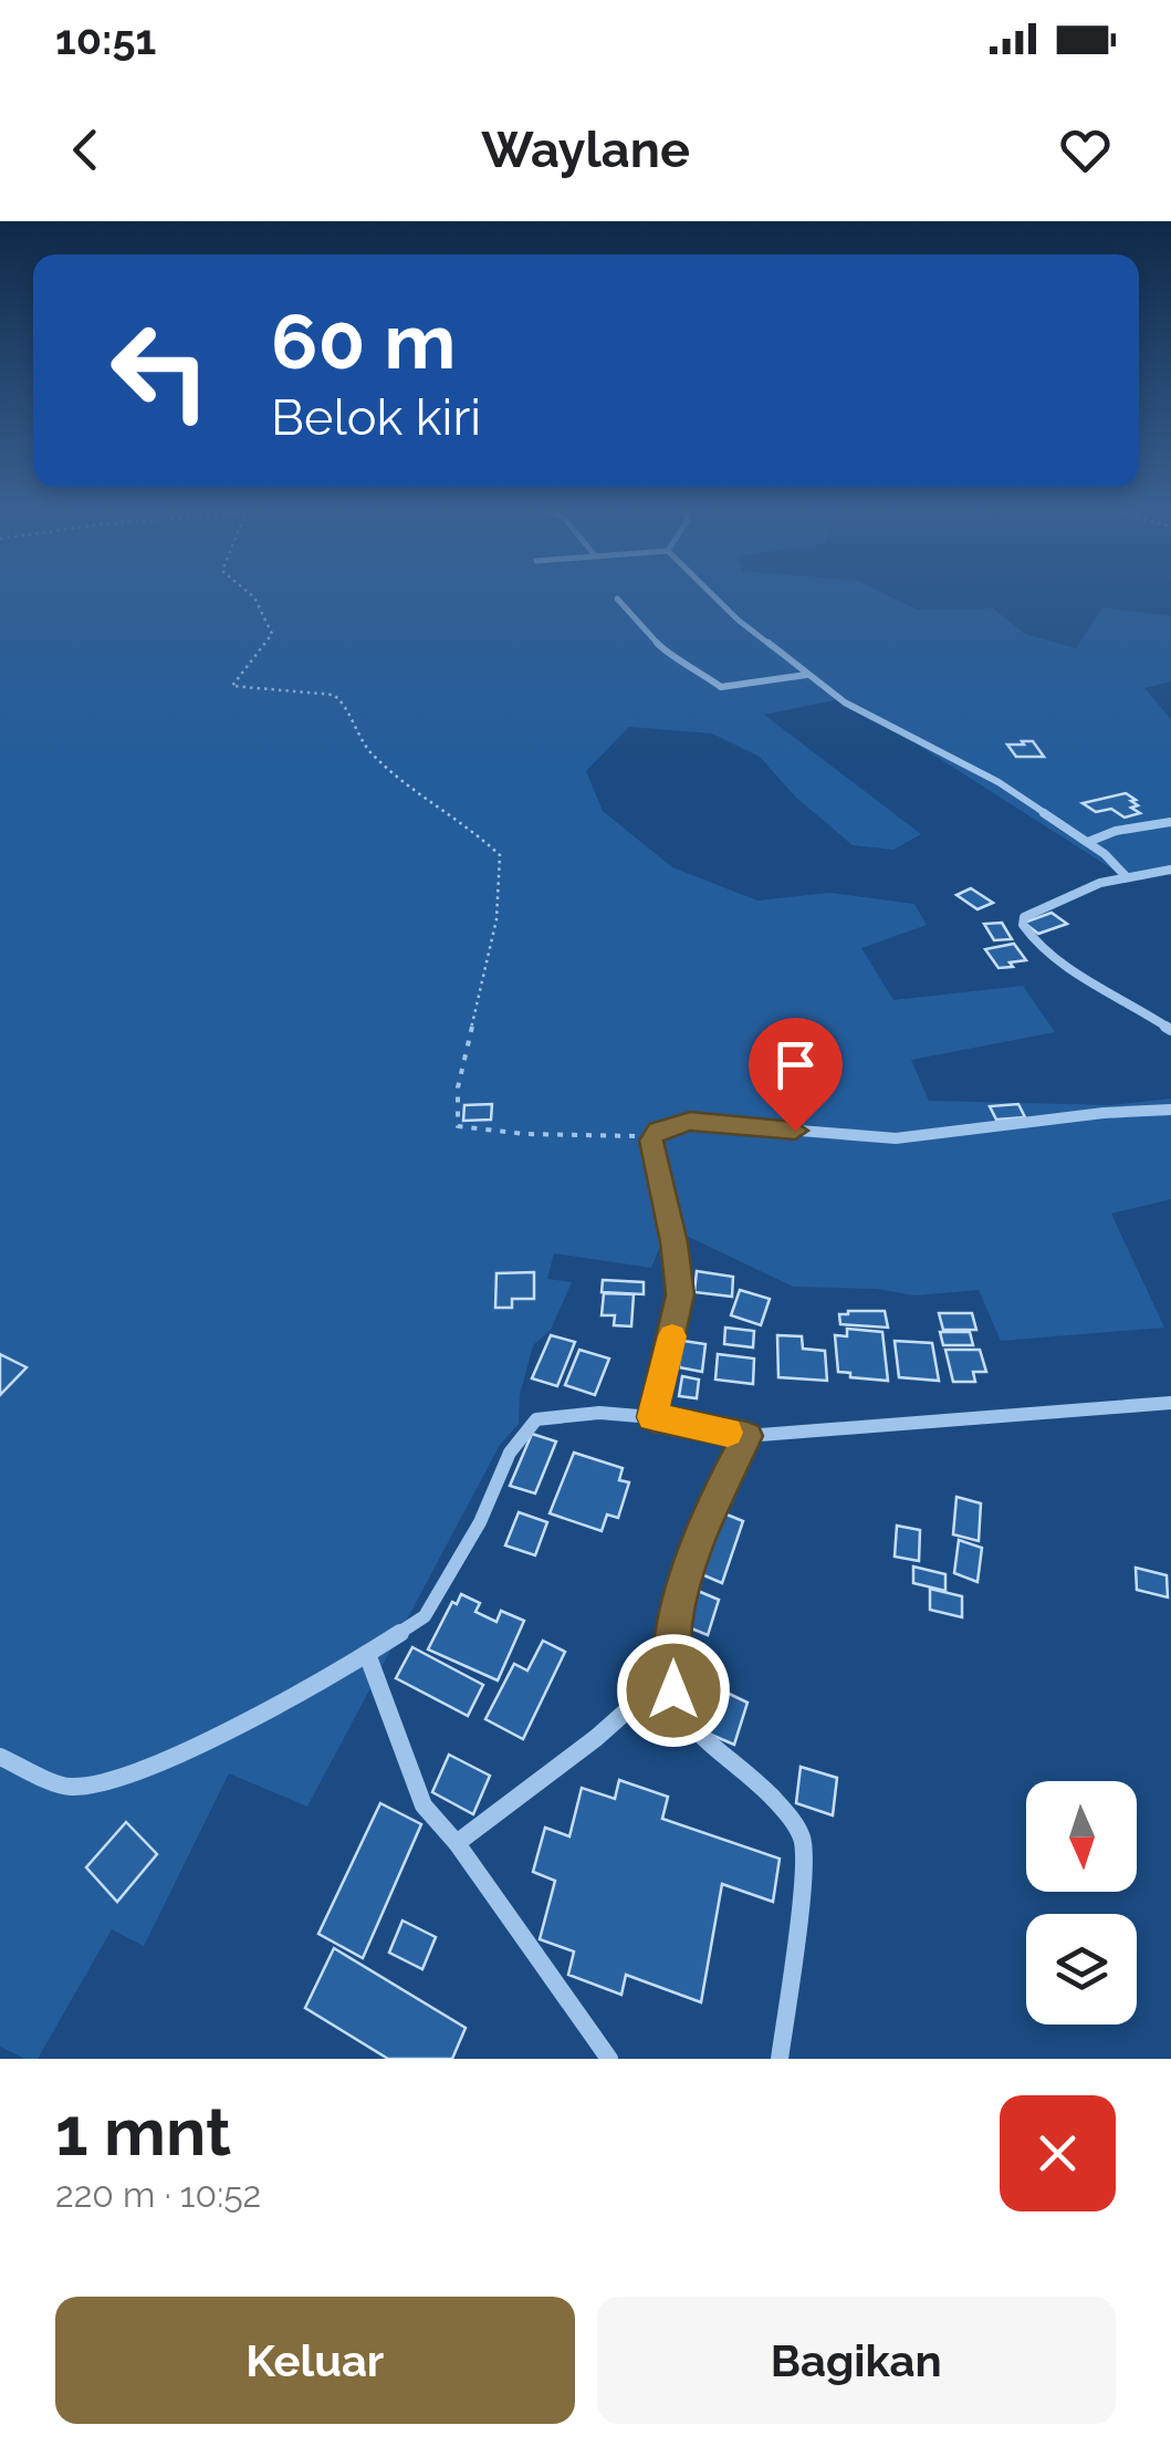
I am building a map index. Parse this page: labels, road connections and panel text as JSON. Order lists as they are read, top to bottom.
{
  "north": "bottom",
  "page": {
    "status": "10:51",
    "header": "Waylane",
    "turn": ["60 m", "Belok kiri"],
    "heading": ["1 mnt", "220 m · 10:52"],
    "buttons": ["Keluar", "Bagikan"]
  }
}
